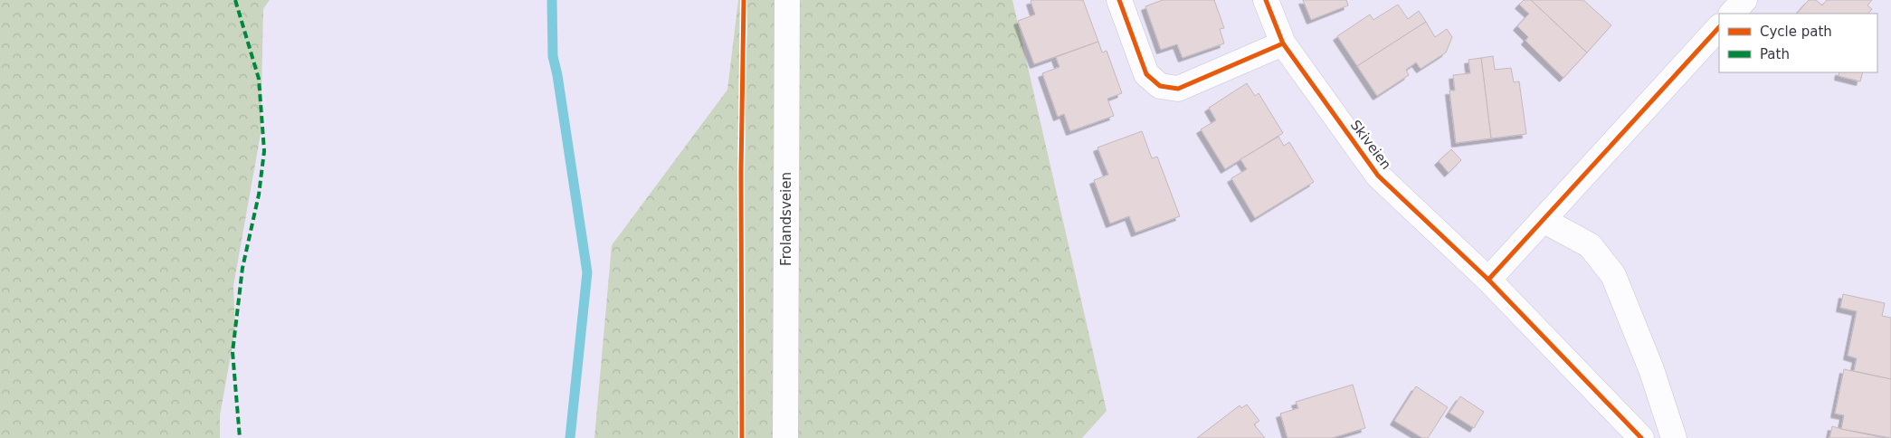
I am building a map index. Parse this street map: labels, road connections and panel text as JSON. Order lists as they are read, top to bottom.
{
  "streets": {
    "street": ["Skiveien", "Frolandsveien"]
  },
  "legend": ["Cycle path", "Path"]
}
